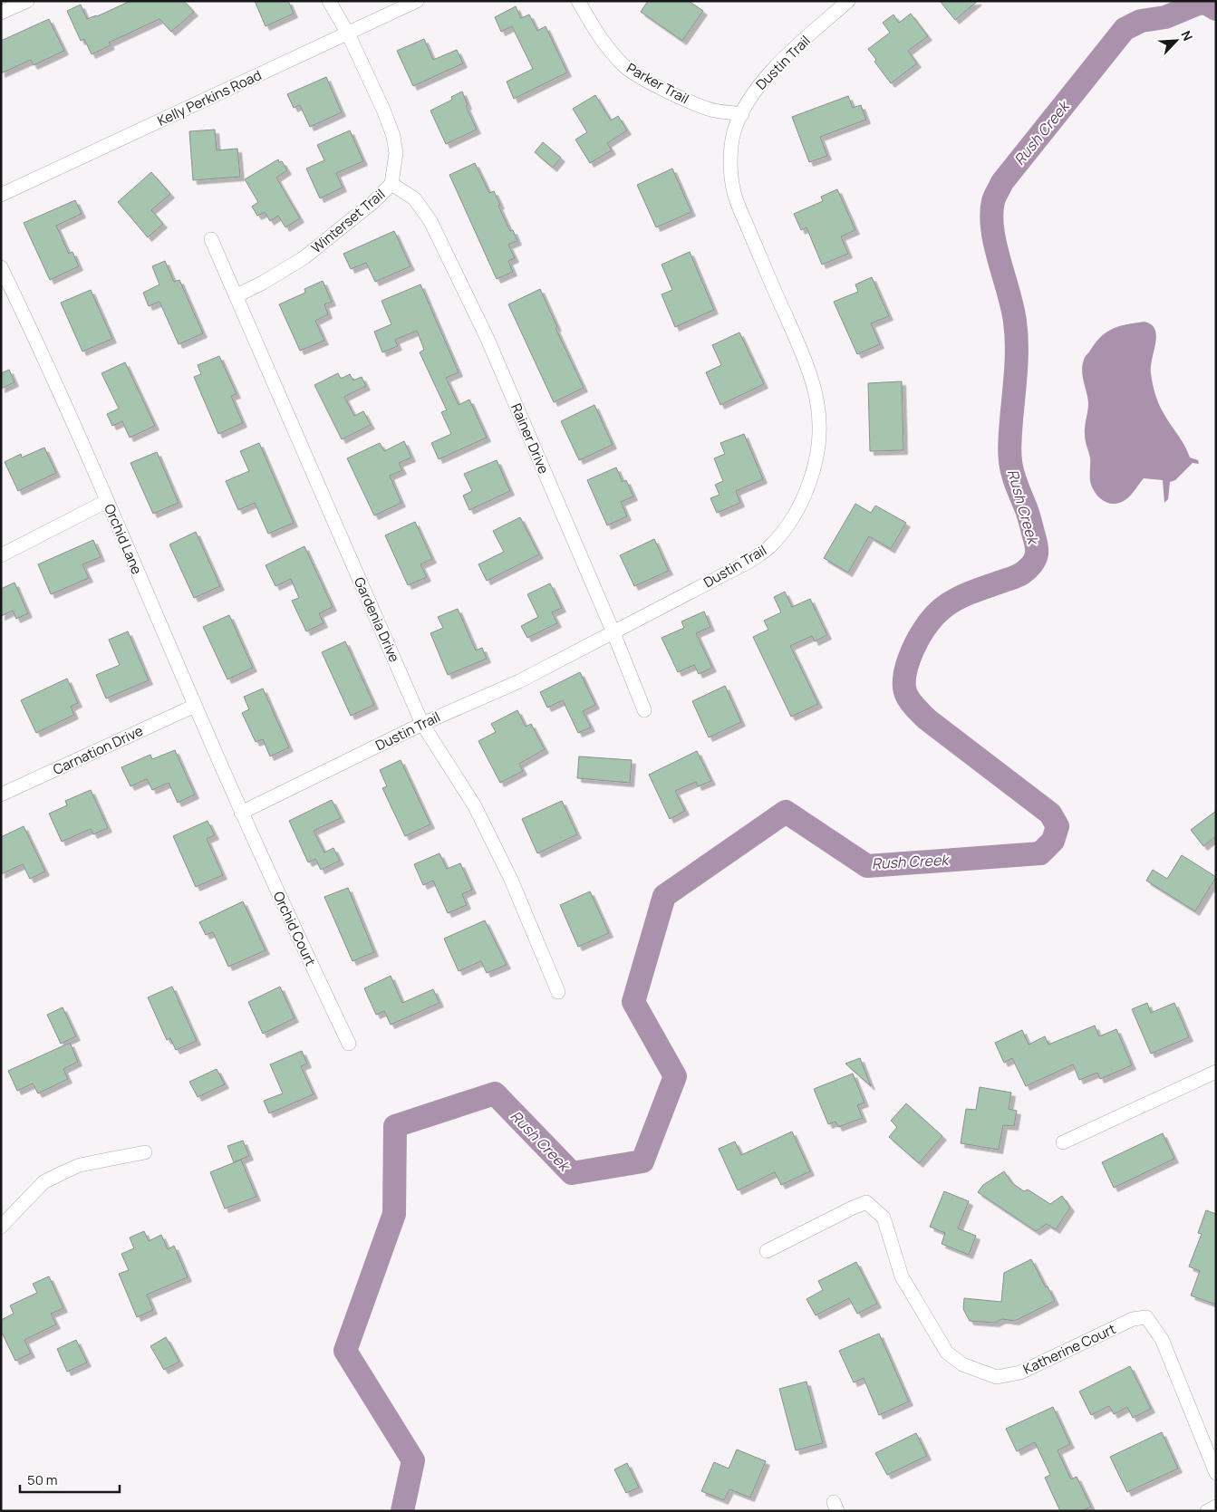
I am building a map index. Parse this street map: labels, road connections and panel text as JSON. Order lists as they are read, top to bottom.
{
  "streets": {
    "street": [
      "Dustin Trail",
      "Parker Trail",
      "Kelly Perkins Road",
      "Winterset Trail",
      "Rainer Drive",
      "Orchid Lane",
      "Gardenia Drive",
      "Carnation Drive",
      "Orchid Court",
      "Katherine Court"
    ]
  },
  "crossings": [
    ["Dustin Trail", "Parker Trail"],
    ["Dustin Trail", "Rainer Drive"],
    ["Dustin Trail", "Orchid Lane"],
    ["Dustin Trail", "Gardenia Drive"],
    ["Dustin Trail", "Orchid Court"],
    ["Kelly Perkins Road", "Winterset Trail"],
    ["Winterset Trail", "Rainer Drive"],
    ["Winterset Trail", "Gardenia Drive"],
    ["Orchid Lane", "Carnation Drive"],
    ["Orchid Lane", "Orchid Court"]
  ],
  "water": ["Rush Creek"],
  "scale_bar": "50 m",
  "north": "top right"
}
